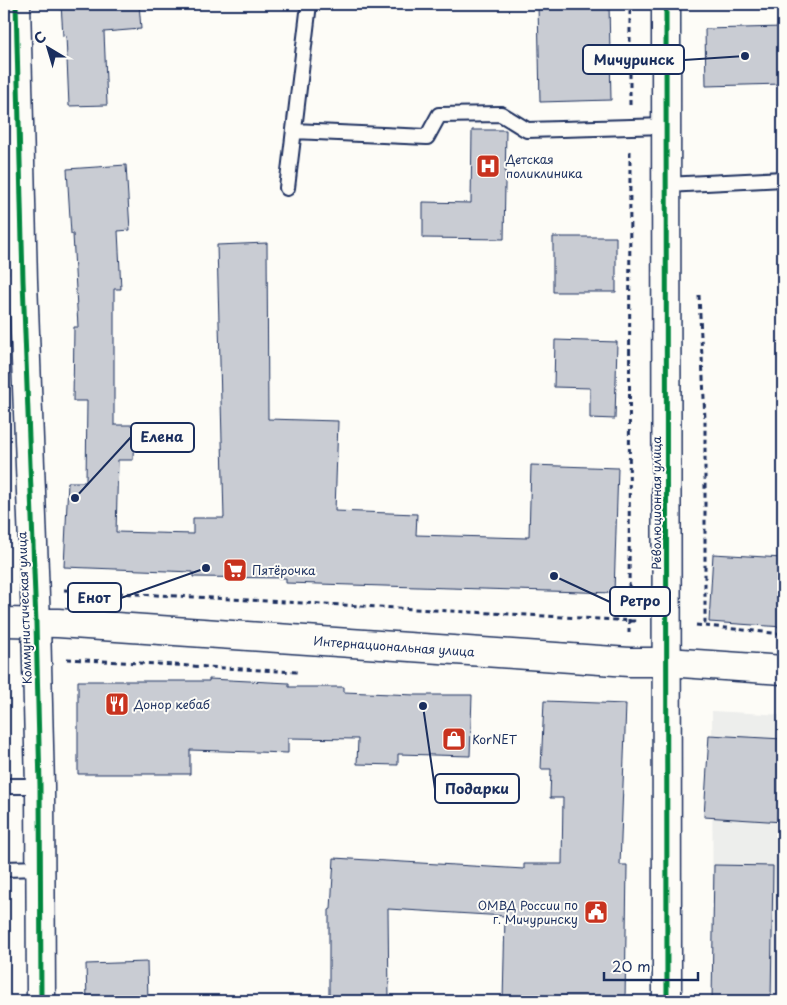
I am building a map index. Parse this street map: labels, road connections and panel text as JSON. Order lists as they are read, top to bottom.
{
  "streets": {
    "street": ["Революционная улица", "Коммунистическая улица", "Интернациональная улица"]
  },
  "crossings": [
    ["Революционная улица", "Интернациональная улица"],
    ["Коммунистическая улица", "Интернациональная улица"]
  ],
  "places": {
    "other": [
      "Мичуринск",
      "Елена",
      "Енот",
      "Ретро",
      "Подарки"
    ],
    "hospital": ["Детская поликлиника"],
    "supermarket": ["Пятёрочка"],
    "restaurant": ["Донор кебаб"],
    "shop": ["KorNET"],
    "public building": ["ОМВД России по г. Мичуринску"]
  },
  "scale_bar": "20 m",
  "north": "top left"
}
